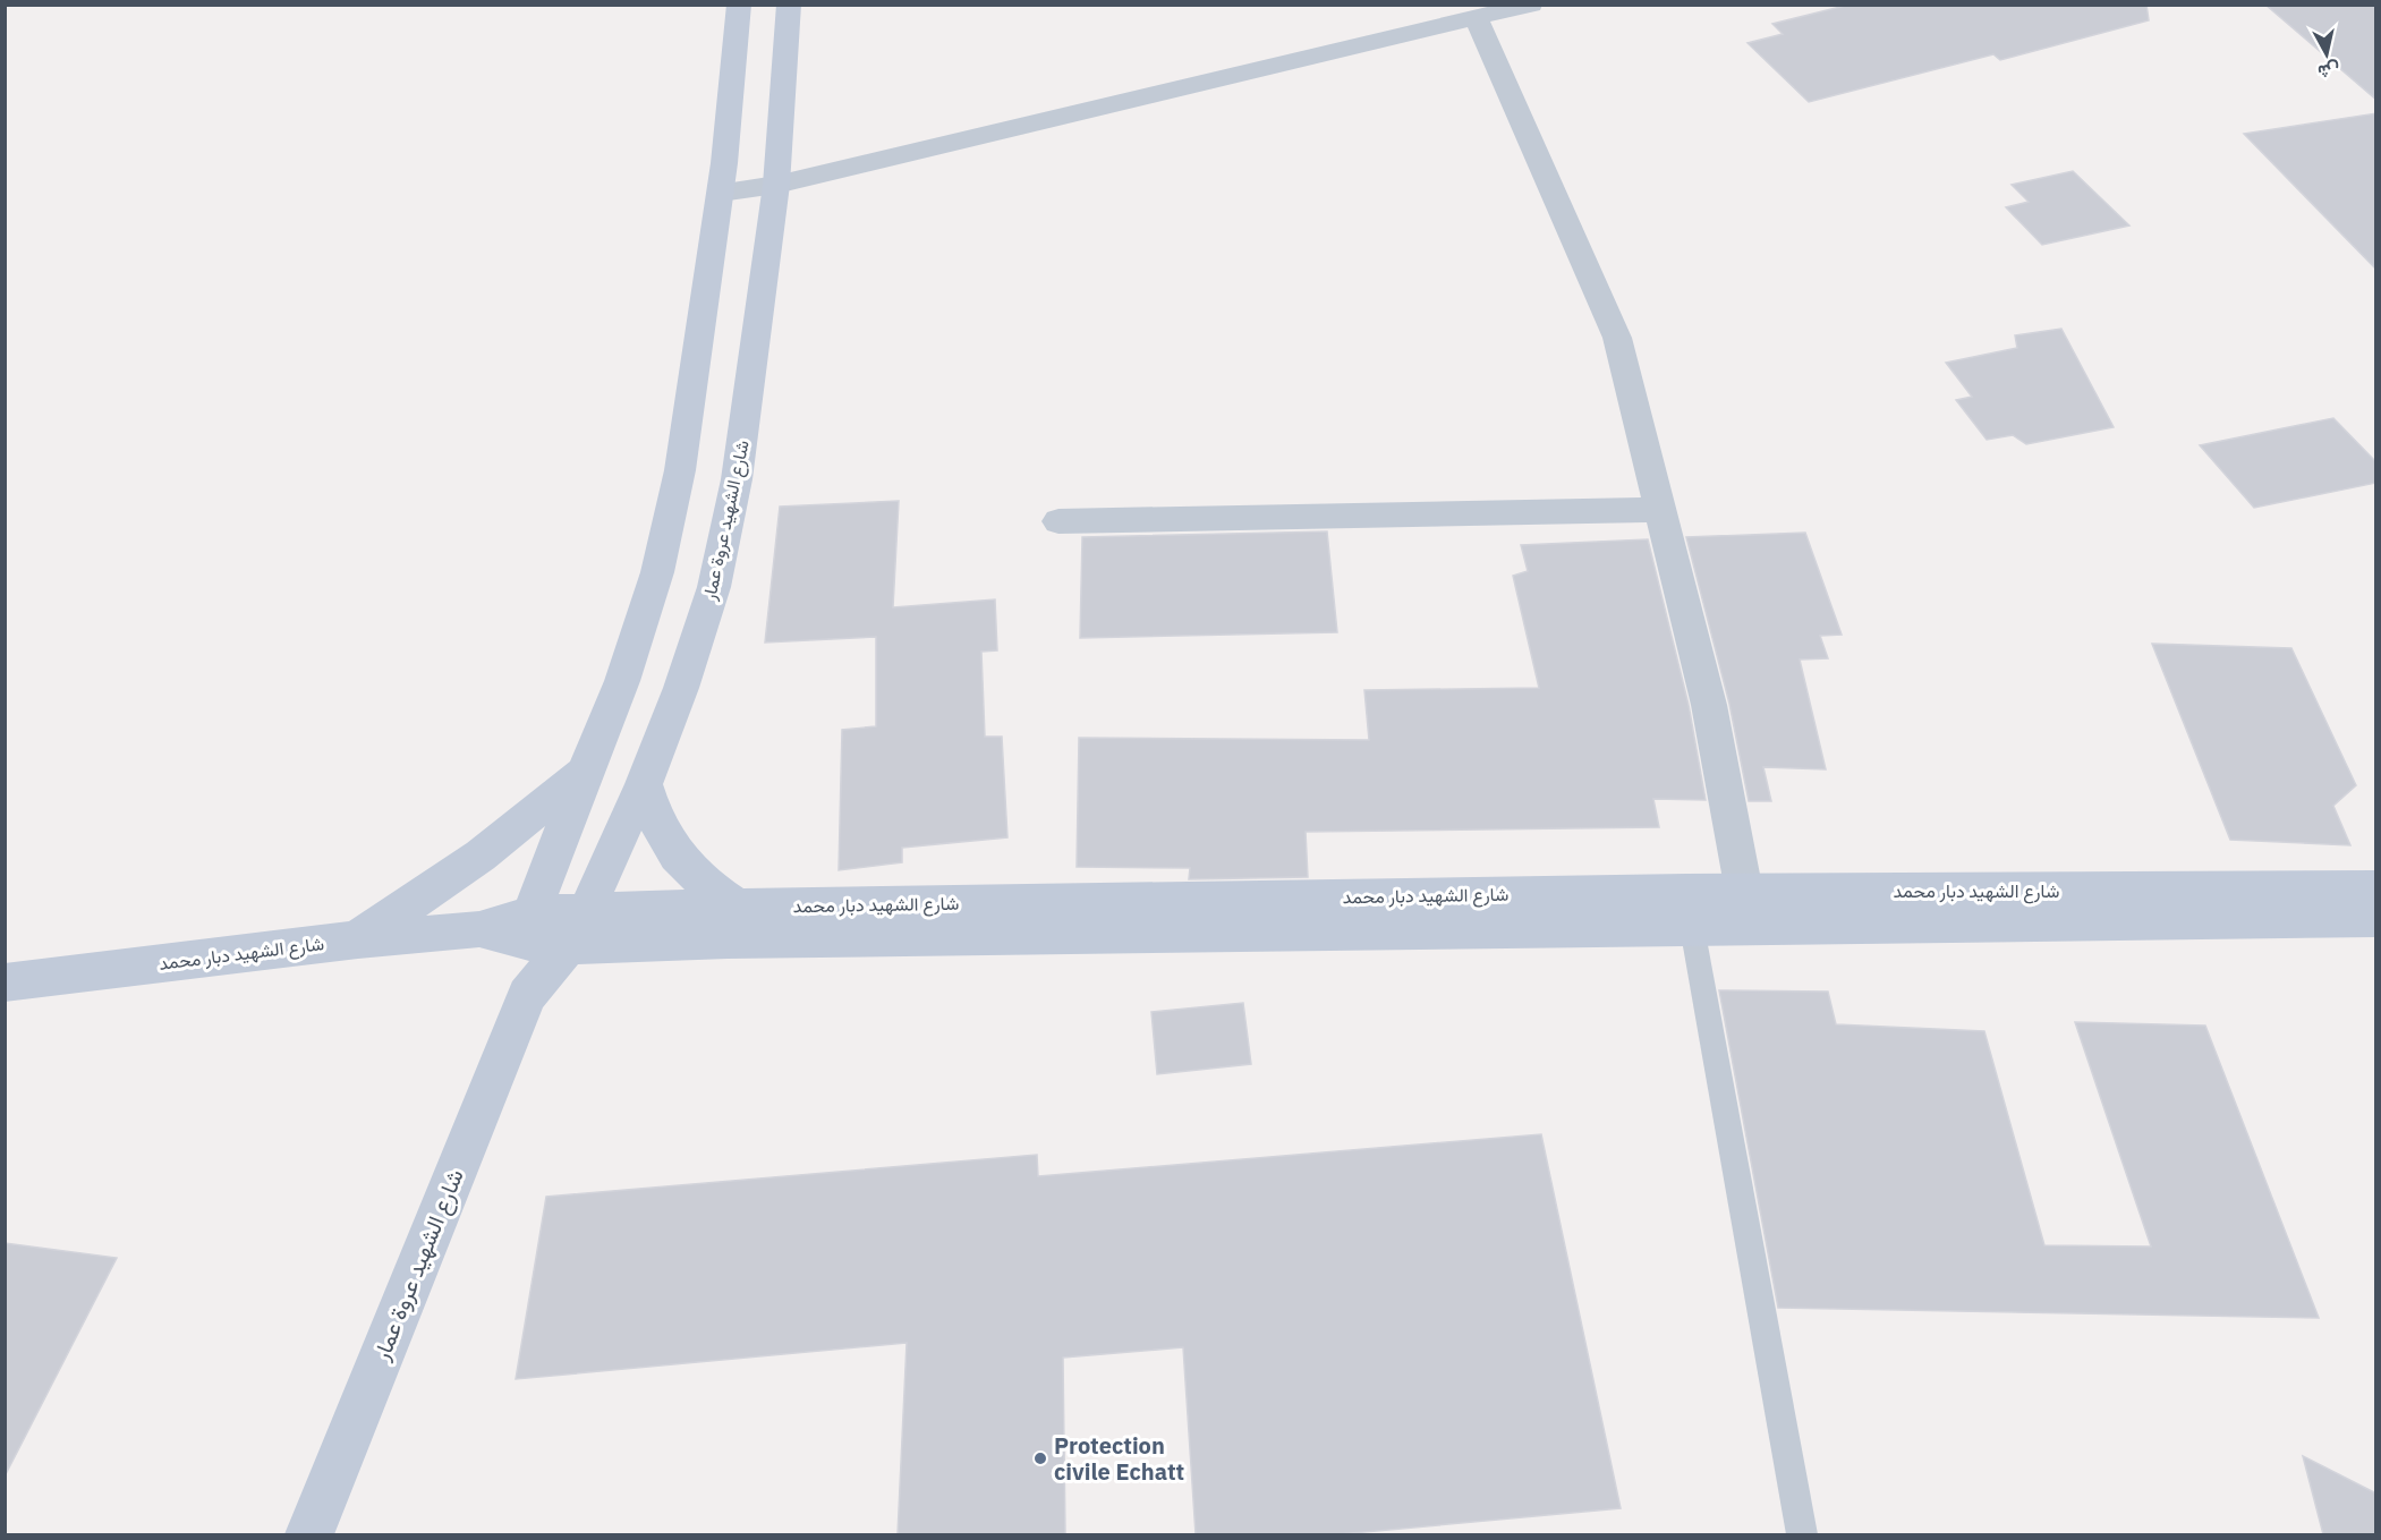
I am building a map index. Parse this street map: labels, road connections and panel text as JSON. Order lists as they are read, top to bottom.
{
  "streets": {
    "street": ["شارع الشهيد عروة عمار", "شارع الشهيد دبار محمد"]
  },
  "crossings": [
    ["شارع الشهيد عروة عمار", "شارع الشهيد دبار محمد"]
  ],
  "places": ["Protection civile Echatt"],
  "north": "bottom"
}
